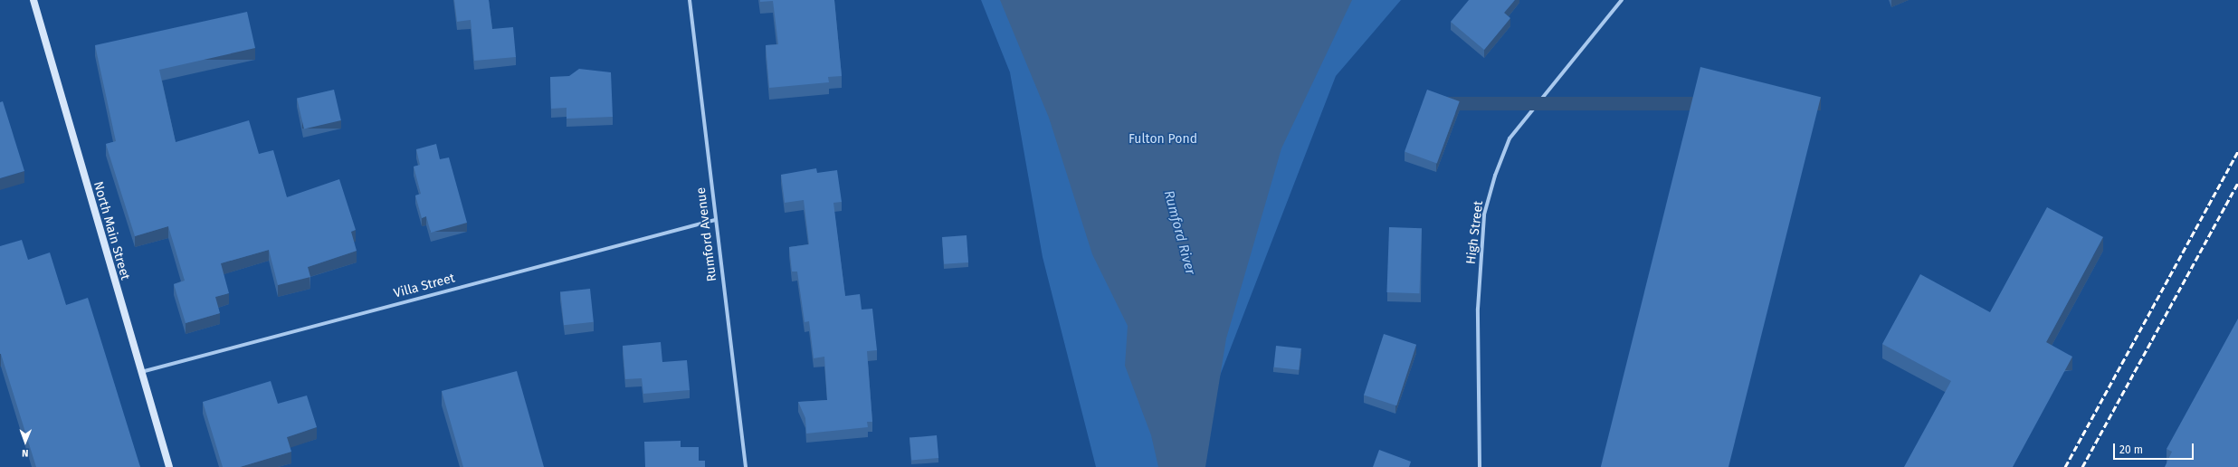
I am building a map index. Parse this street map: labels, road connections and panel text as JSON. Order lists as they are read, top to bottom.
{
  "streets": {
    "main road": ["North Main Street"],
    "street": ["High Street", "Rumford Avenue", "Villa Street"]
  },
  "crossings": [
    ["North Main Street", "Villa Street"],
    ["Rumford Avenue", "Villa Street"]
  ],
  "water": ["Rumford River"],
  "parks": ["Fulton Pond"],
  "scale_bar": "20 m",
  "north": "bottom"
}
